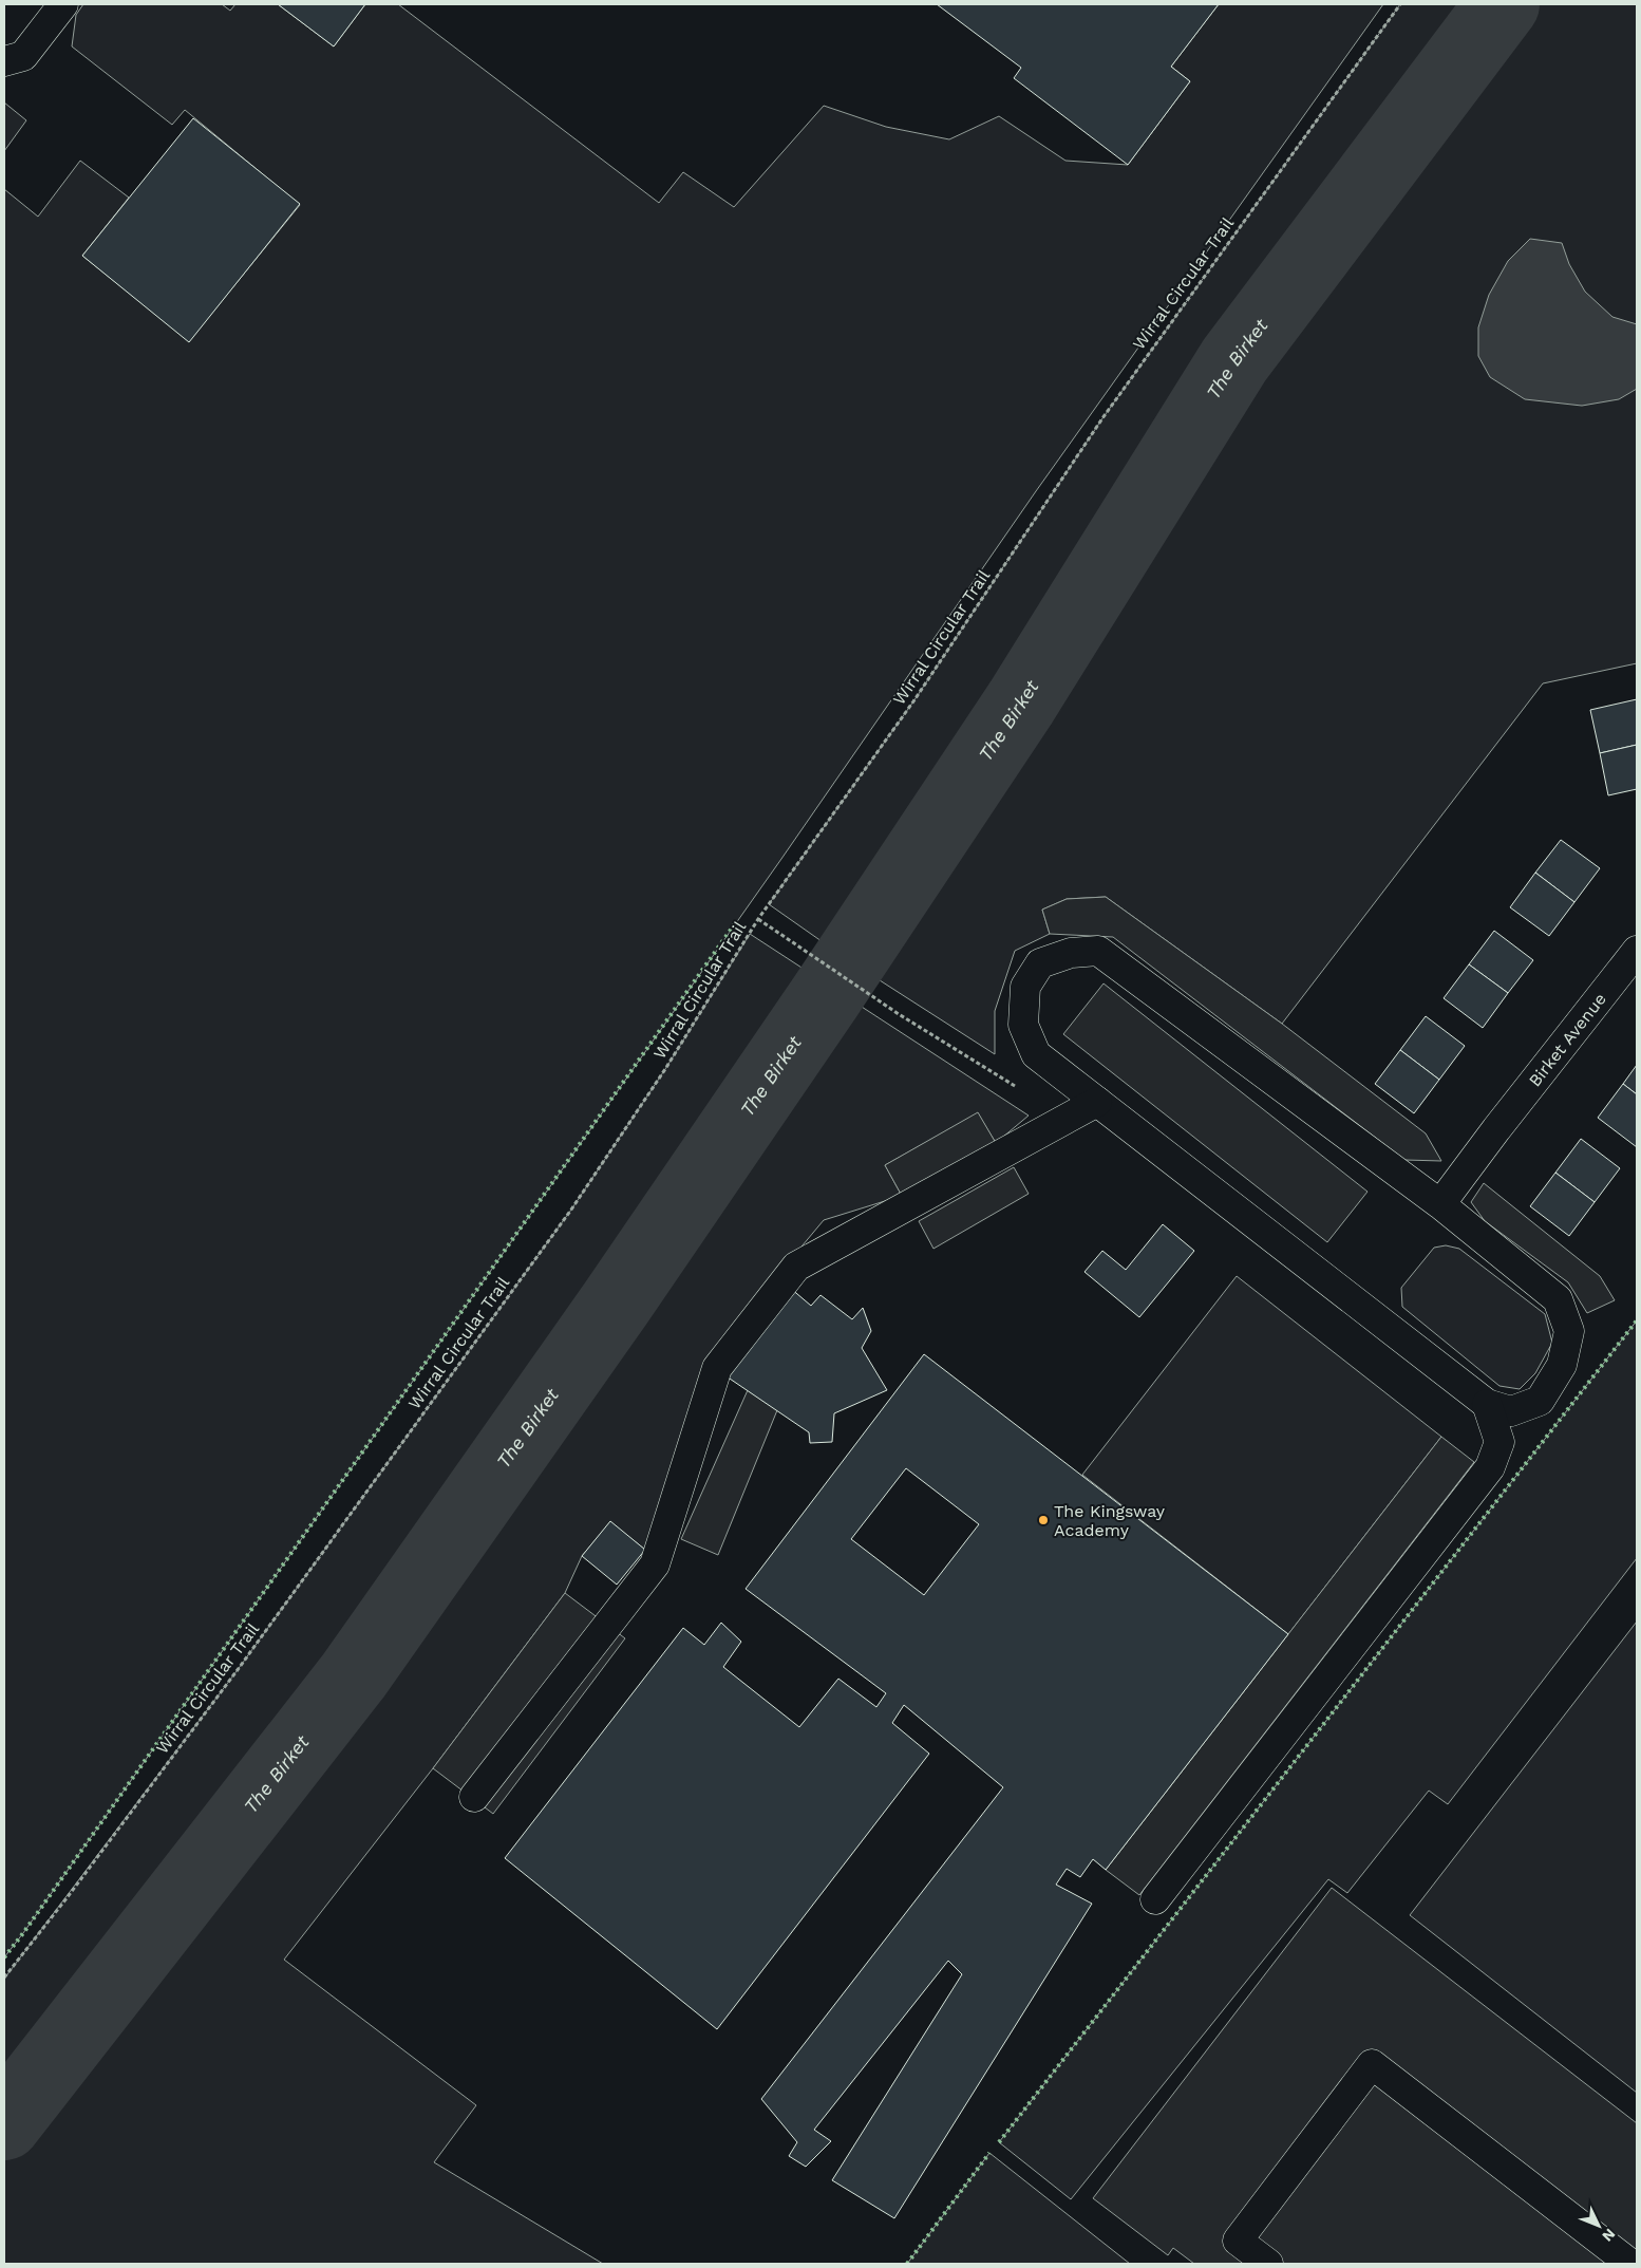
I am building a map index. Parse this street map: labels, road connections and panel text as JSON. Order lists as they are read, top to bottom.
{
  "streets": {
    "street": ["Birket Avenue"],
    "path": ["Wirral Circular Trail"]
  },
  "water": ["The Birket"],
  "places": ["The Kingsway Academy"],
  "north": "bottom right"
}
